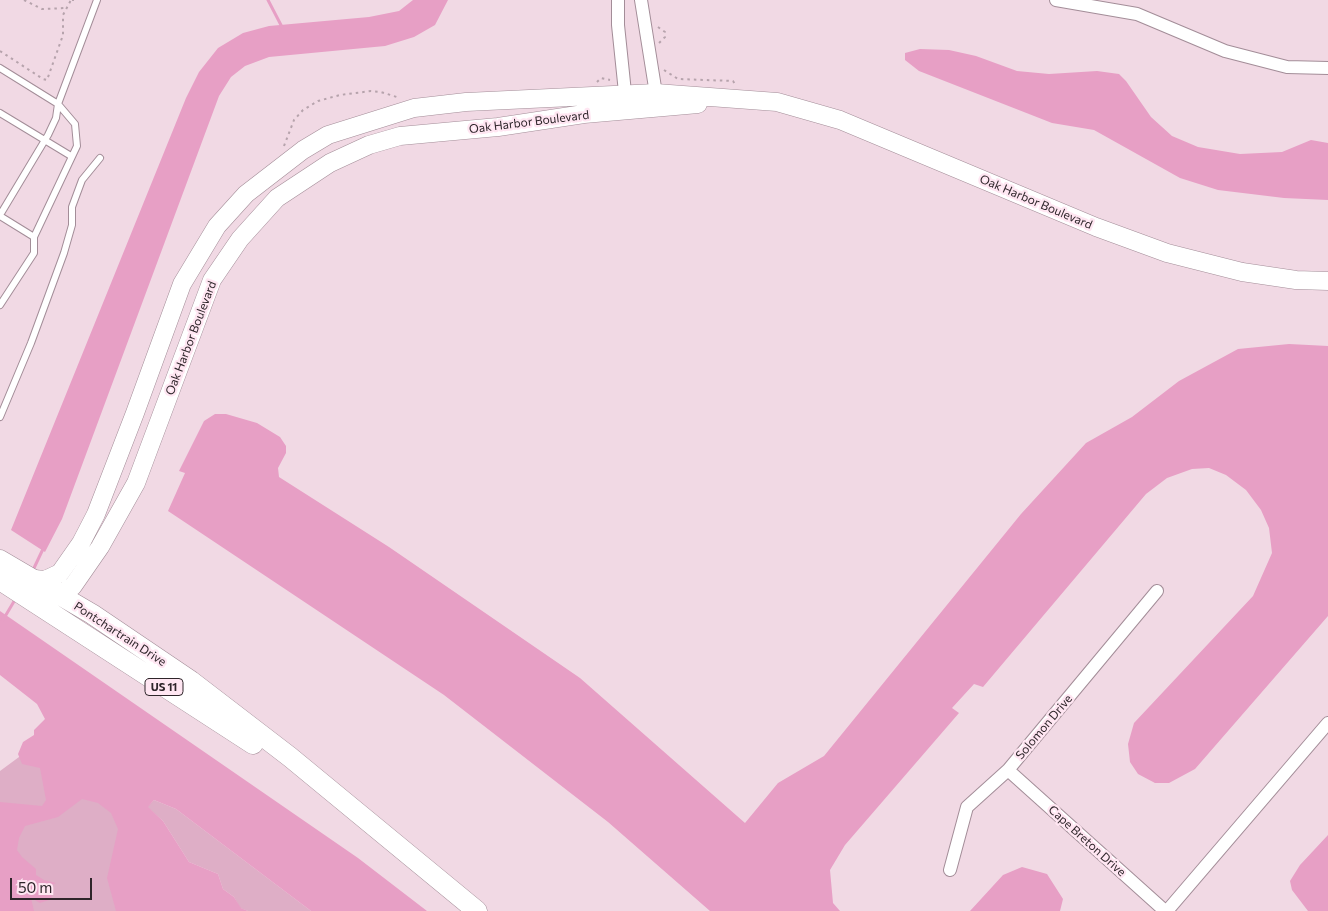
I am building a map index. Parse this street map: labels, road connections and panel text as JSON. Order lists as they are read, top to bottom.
{
  "streets": {
    "main road": ["Pontchartrain Drive", "US 11"],
    "street": ["Oak Harbor Boulevard", "Solomon Drive", "Cape Breton Drive"]
  },
  "crossings": [
    ["Oak Harbor Boulevard", "Pontchartrain Drive"],
    ["Solomon Drive", "Cape Breton Drive"]
  ],
  "scale_bar": "50 m"
}
